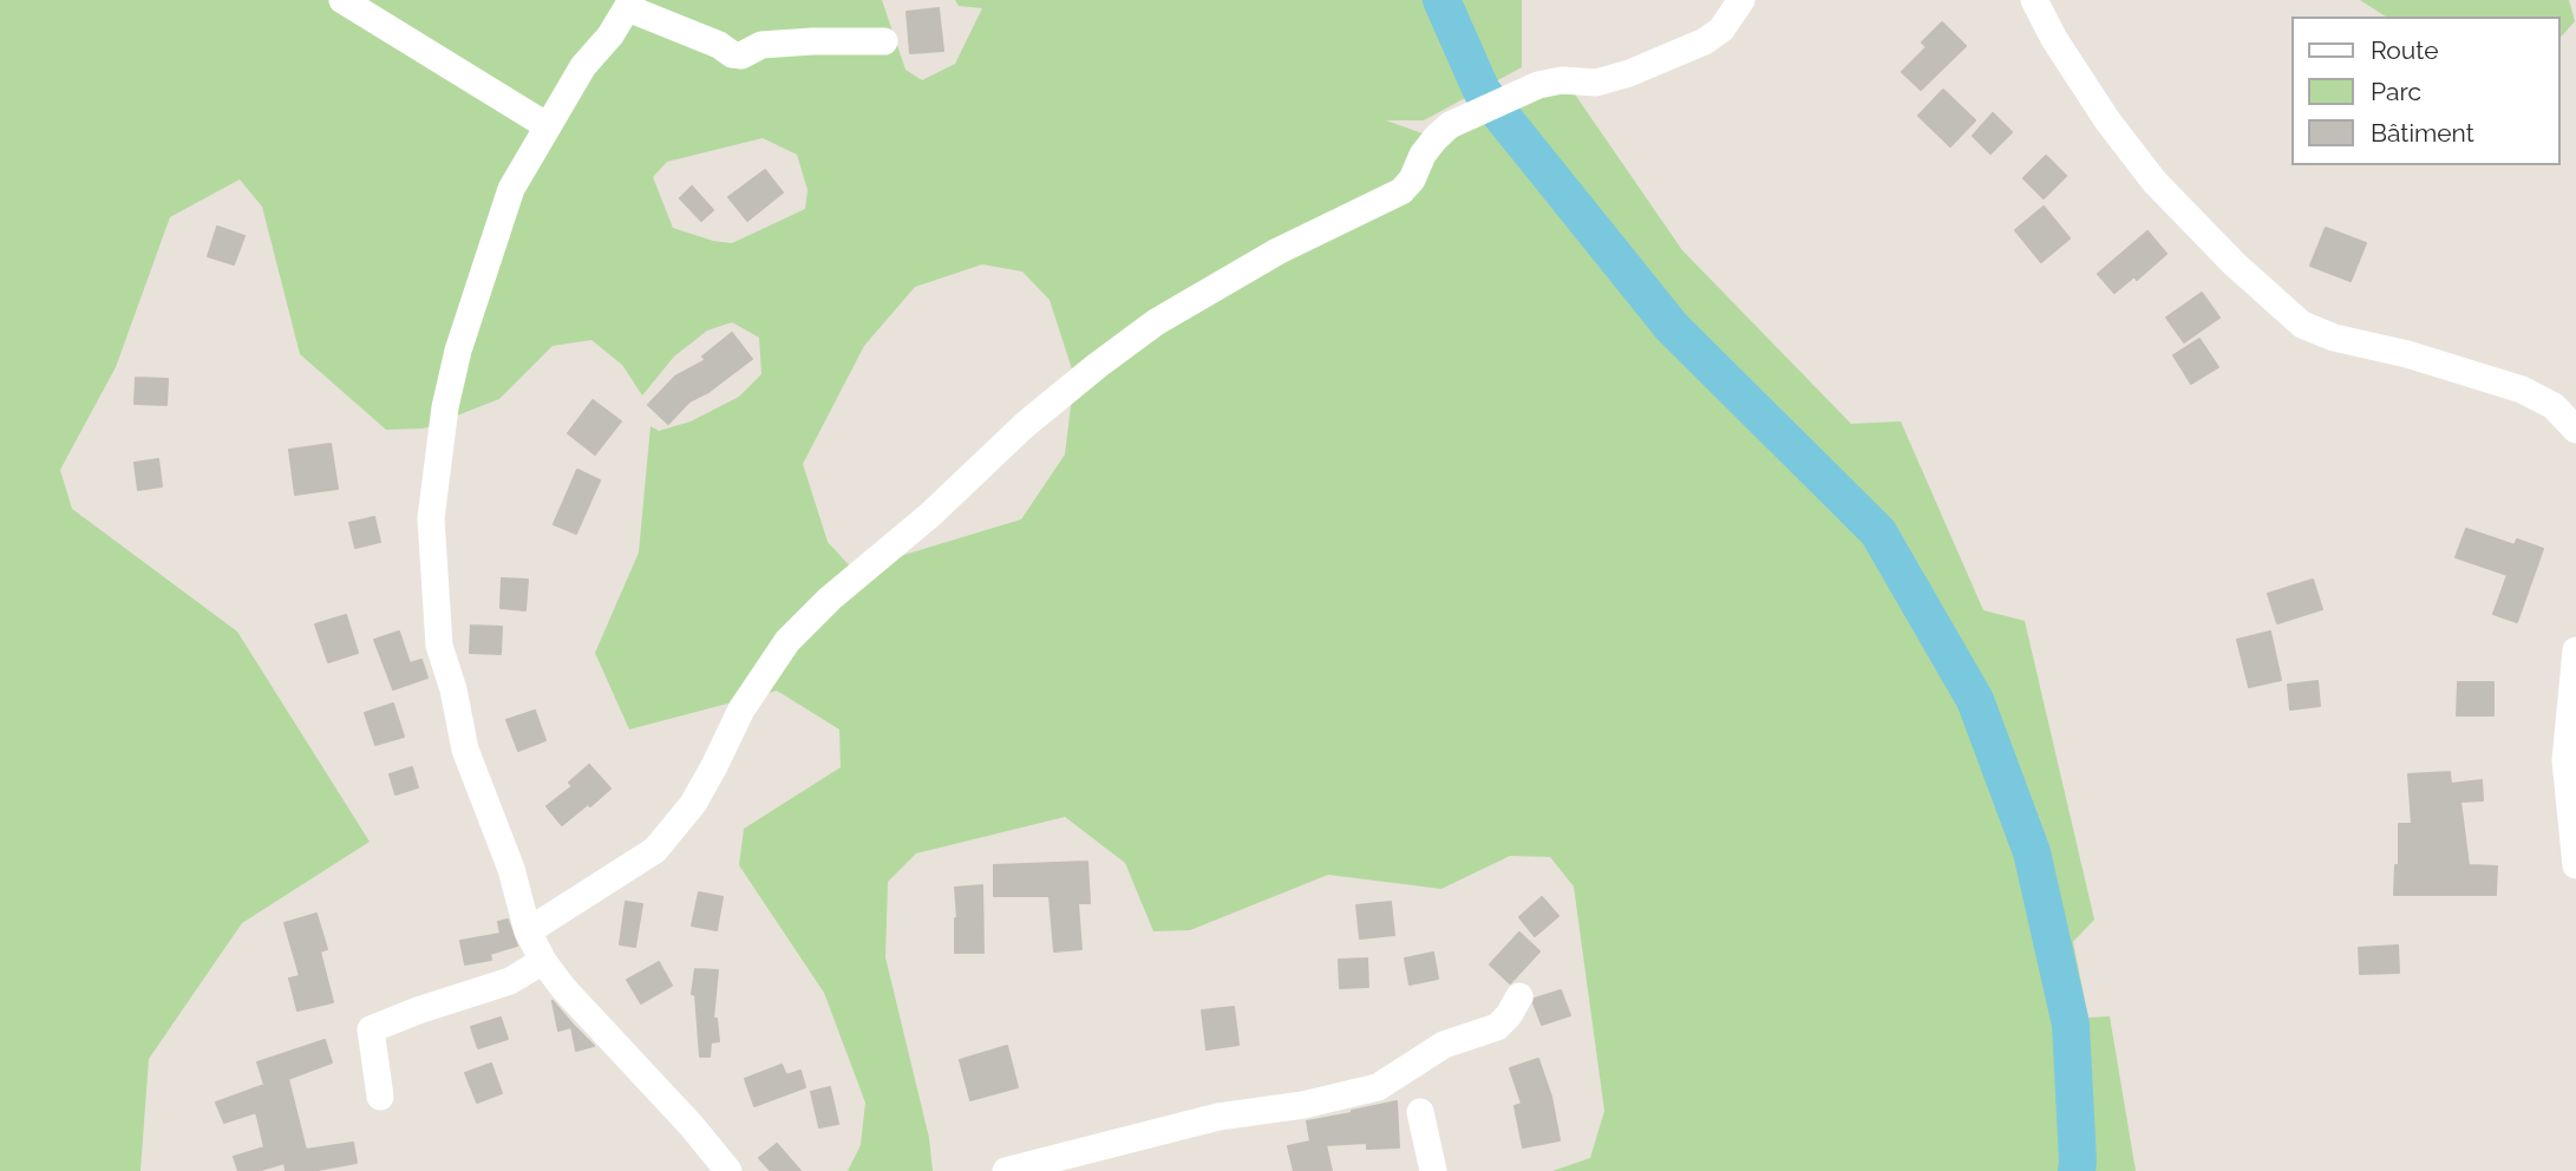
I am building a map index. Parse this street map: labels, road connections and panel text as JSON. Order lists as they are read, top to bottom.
{
  "legend": ["Route", "Parc", "Bâtiment"]
}
